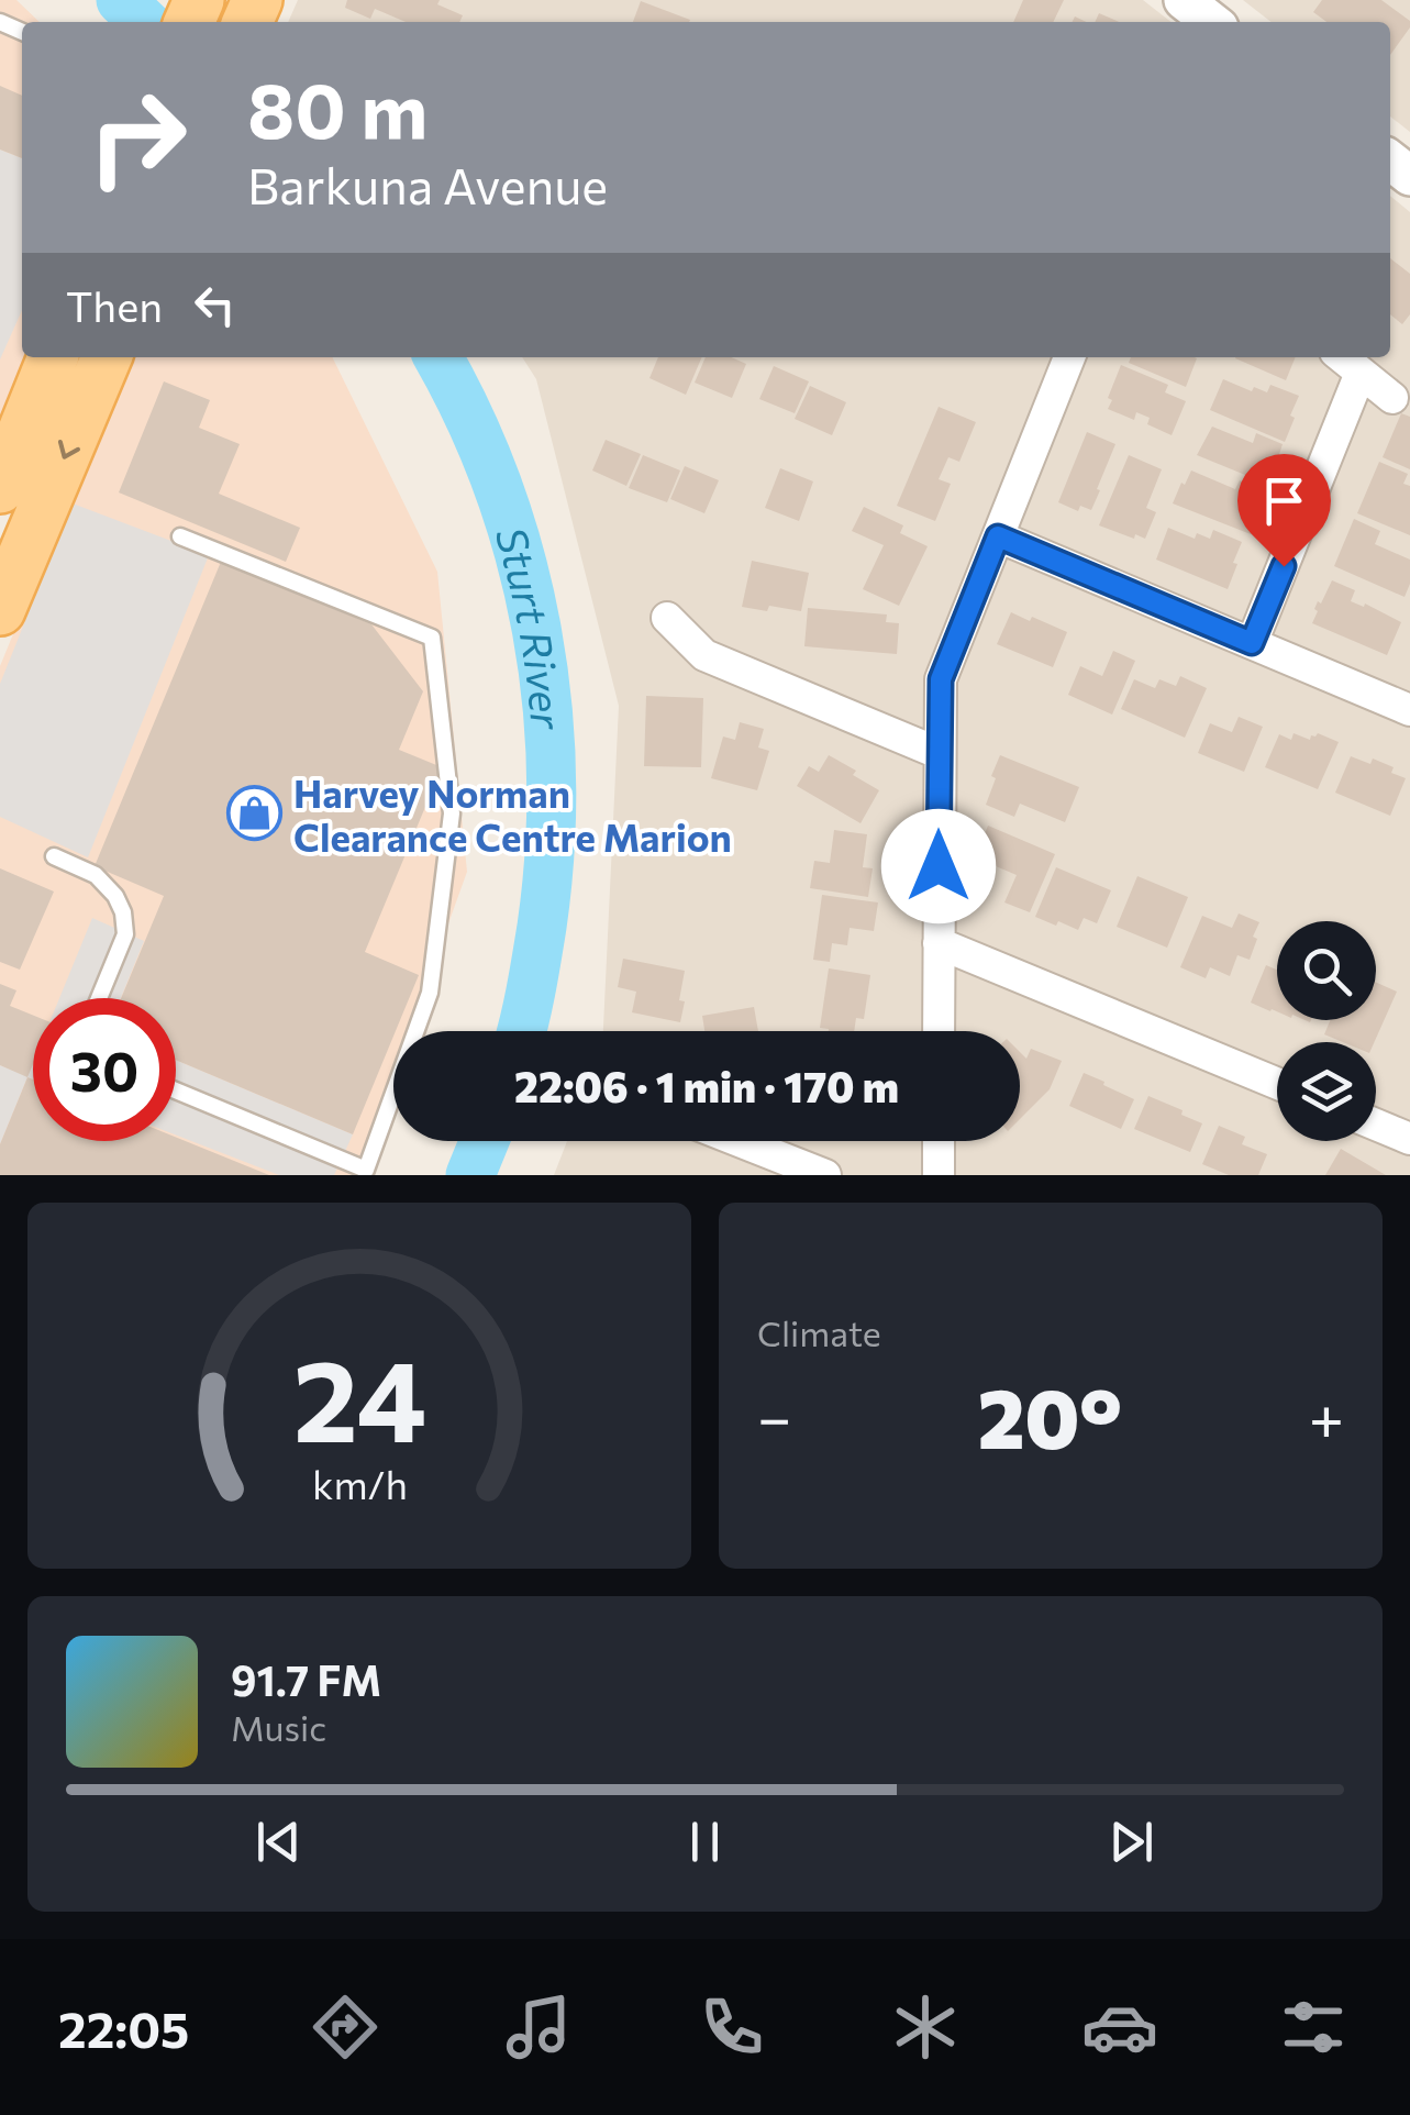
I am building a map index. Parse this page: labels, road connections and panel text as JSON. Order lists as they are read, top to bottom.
{
  "water": ["Sturt River"],
  "places": {
    "shop": ["Harvey Norman Clearance Centre Marion"]
  },
  "page": {
    "turn": ["80 m", "Barkuna Avenue"],
    "then": "Then",
    "limit": "30",
    "trip": "22:06 · 1 min · 170 m",
    "tile": "Climate",
    "heat": ["−", "20°", "+"],
    "song": ["91.7 FM", "Music"],
    "tabs": "22:05",
    "gauge": ["24", "km/h"]
  }
}
